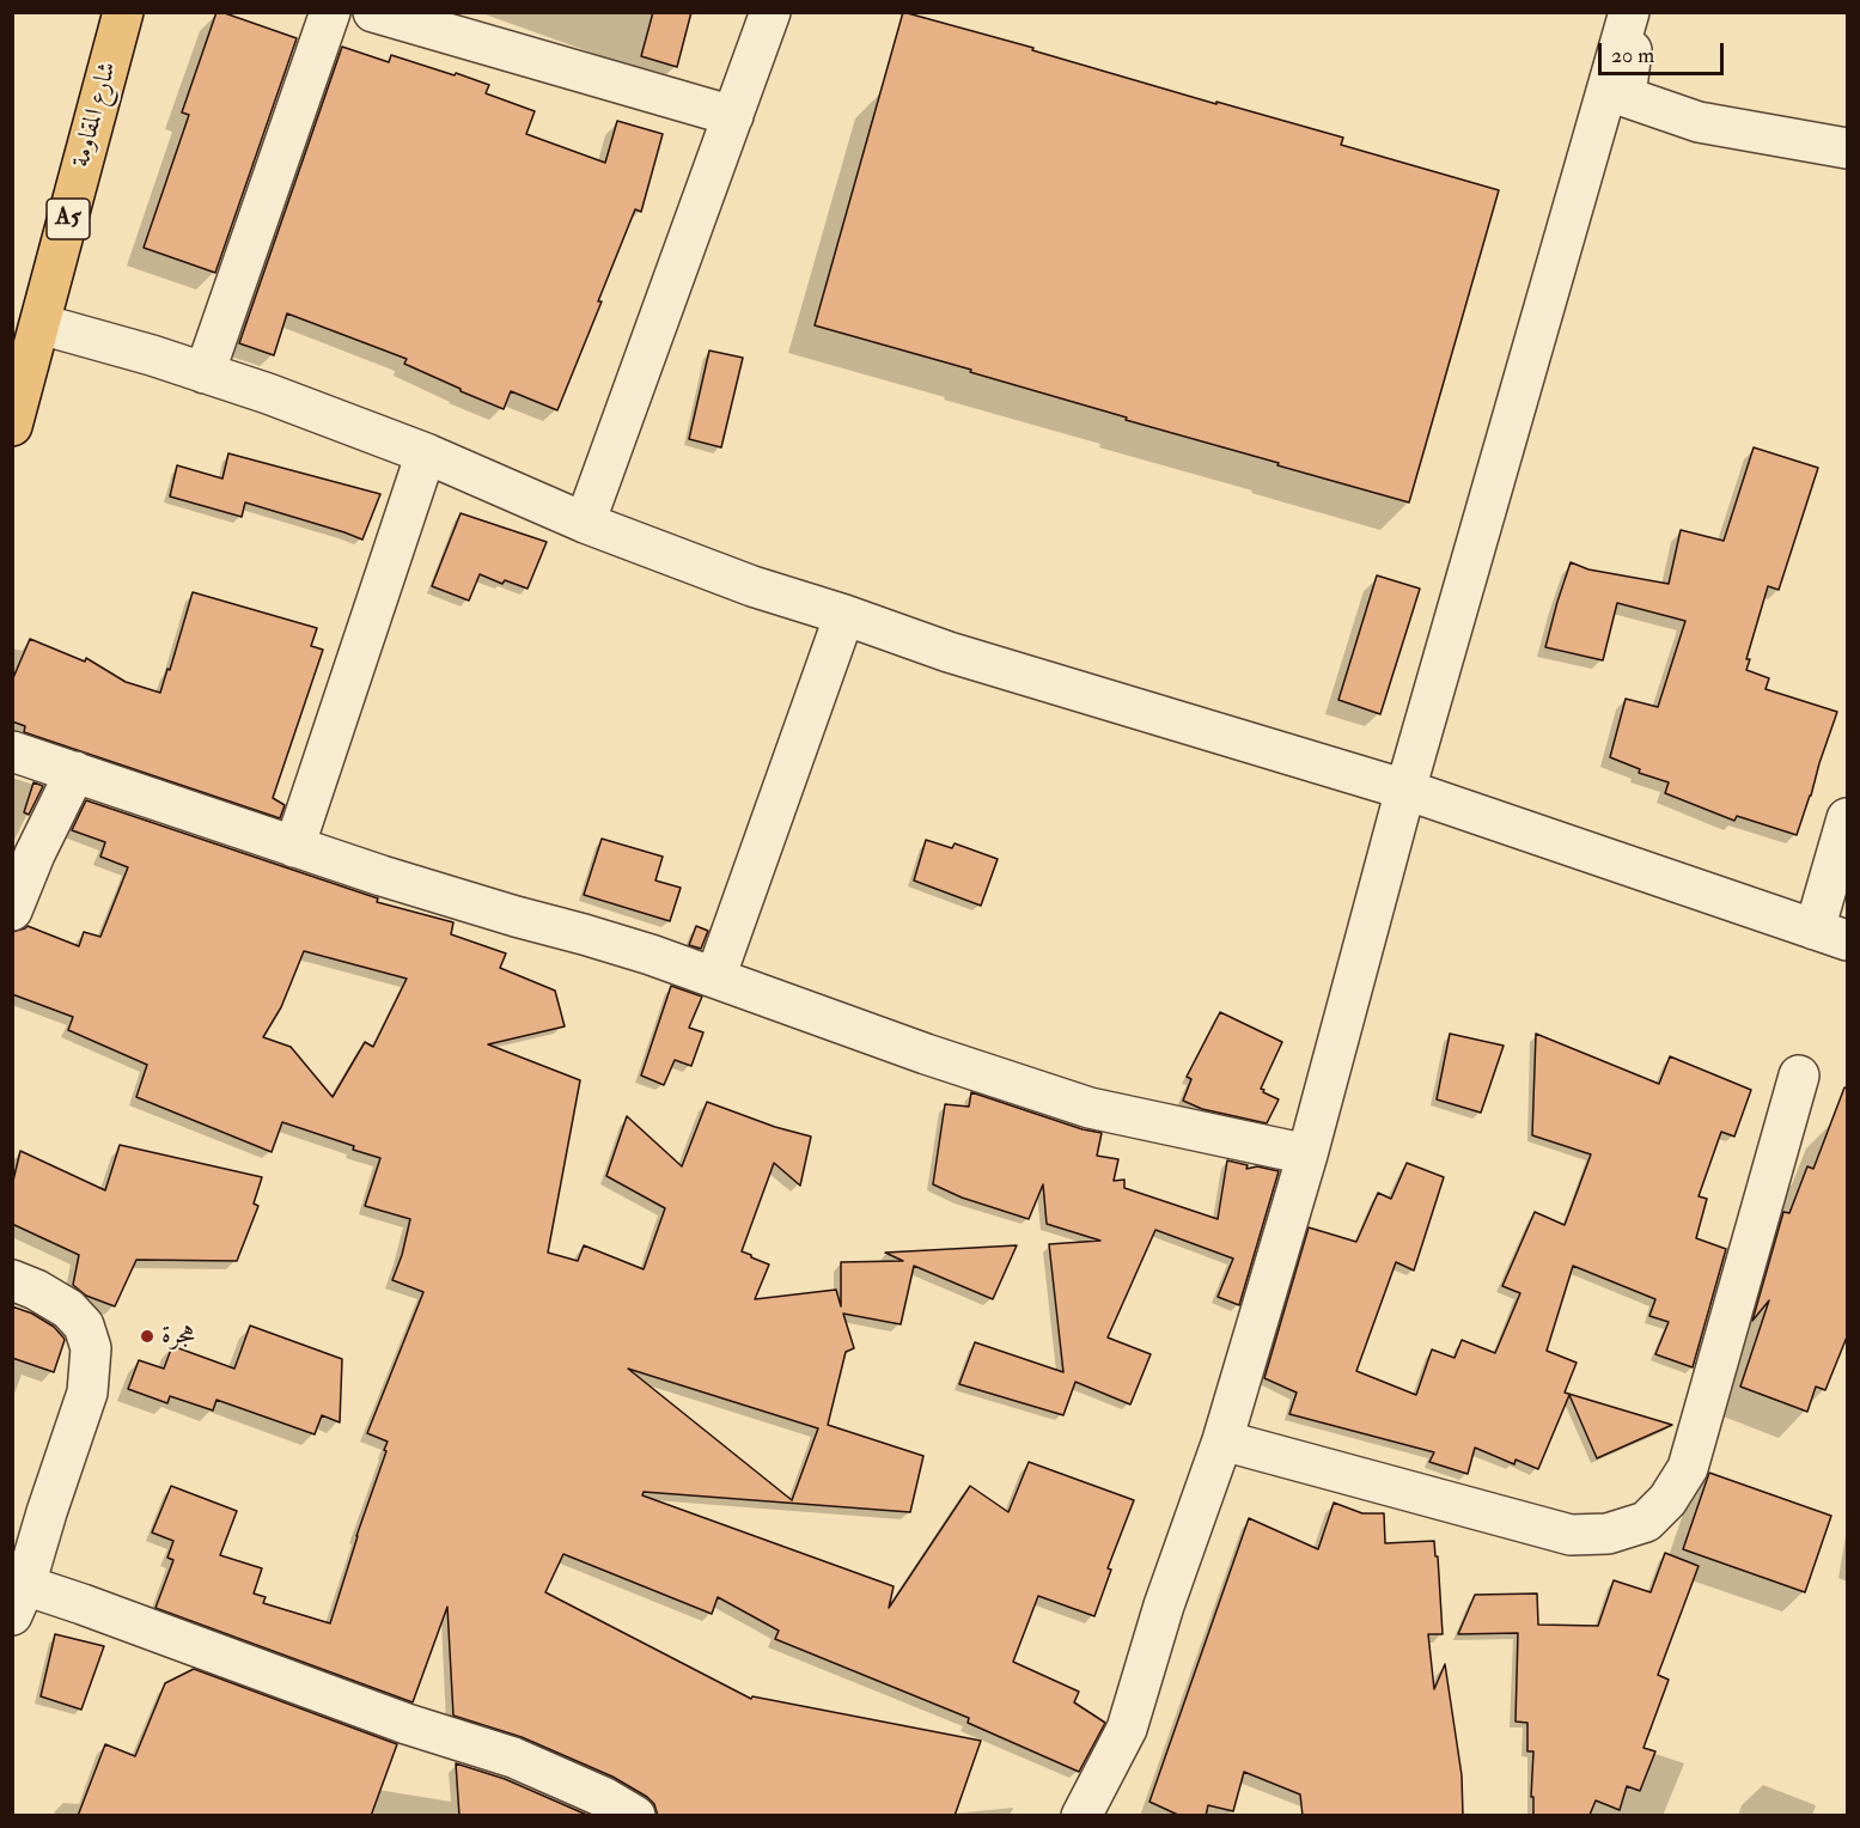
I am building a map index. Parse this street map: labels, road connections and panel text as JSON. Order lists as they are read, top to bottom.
{
  "streets": {
    "highway": ["شارع المقاومة", "A5"]
  },
  "places": ["هجرة"],
  "scale_bar": "20 m"
}
